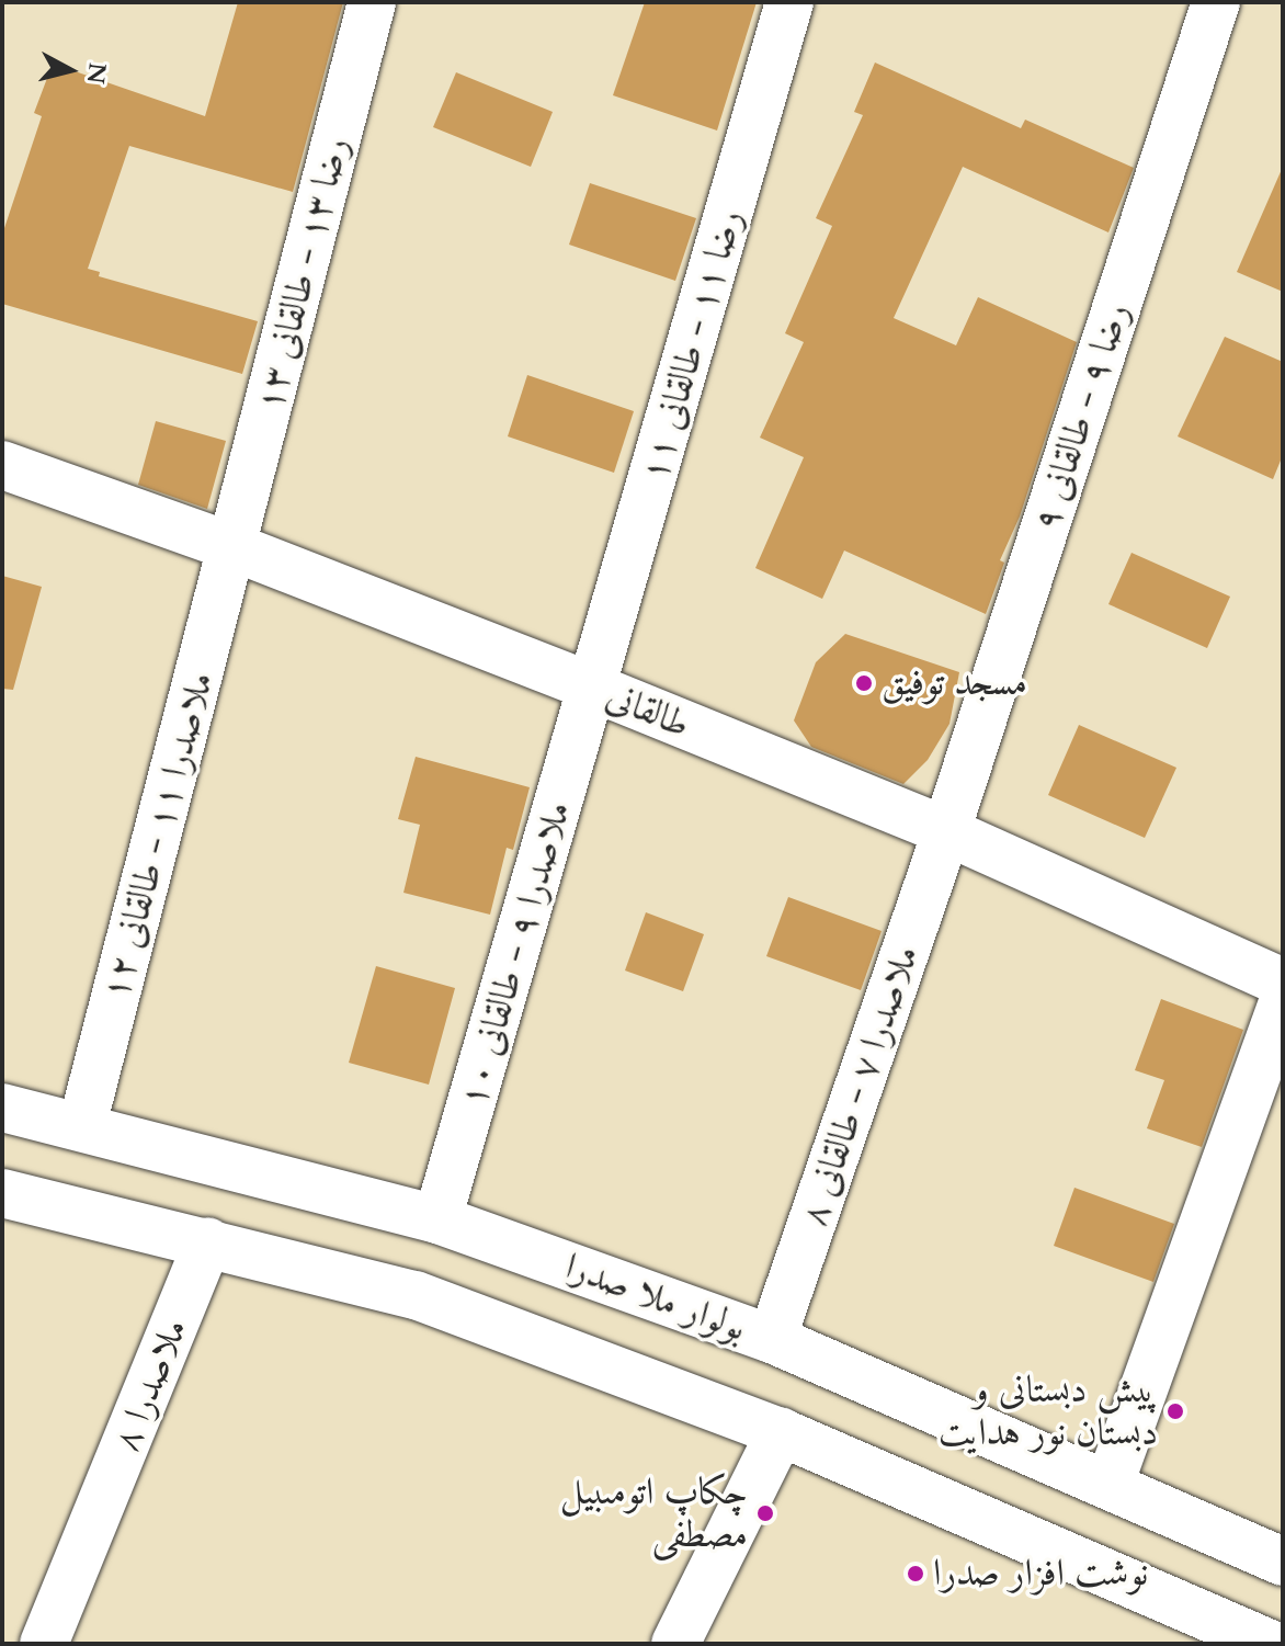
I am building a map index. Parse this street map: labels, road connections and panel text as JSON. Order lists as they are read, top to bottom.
{
  "streets": {
    "street": [
      "رضا ۱۳ - طالقانی ۱۳",
      "رضا ۱۱ - طالقانی ۱۱",
      "رضا ۹ - طالقانی ۹",
      "طالقانی",
      "ملاصدرا ۱۱ - طالقانی ۱۲",
      "ملاصدرا ۹ - طالقانی ۱۰",
      "ملاصدرا ۷ - طالقانی ۸",
      "بولوار ملا صدرا",
      "ملاصدرا ۸"
    ]
  },
  "crossings": [
    ["رضا ۱۳ - طالقانی ۱۳", "طالقانی"],
    ["رضا ۱۳ - طالقانی ۱۳", "ملاصدرا ۱۱ - طالقانی ۱۲"],
    ["رضا ۱۱ - طالقانی ۱۱", "طالقانی"],
    ["رضا ۱۱ - طالقانی ۱۱", "ملاصدرا ۹ - طالقانی ۱۰"],
    ["رضا ۹ - طالقانی ۹", "طالقانی"],
    ["رضا ۹ - طالقانی ۹", "ملاصدرا ۷ - طالقانی ۸"],
    ["طالقانی", "ملاصدرا ۱۱ - طالقانی ۱۲"],
    ["طالقانی", "ملاصدرا ۹ - طالقانی ۱۰"],
    ["طالقانی", "ملاصدرا ۷ - طالقانی ۸"],
    ["ملاصدرا ۱۱ - طالقانی ۱۲", "بولوار ملا صدرا"],
    ["ملاصدرا ۹ - طالقانی ۱۰", "بولوار ملا صدرا"],
    ["ملاصدرا ۷ - طالقانی ۸", "بولوار ملا صدرا"]
  ],
  "places": [
    "مسجد توفیق",
    "پیش دبستانی و دبستان نور هدایت",
    "چکاپ اتومىبیل مصطفی",
    "نوشت افزار صدرا"
  ],
  "north": "right"
}
